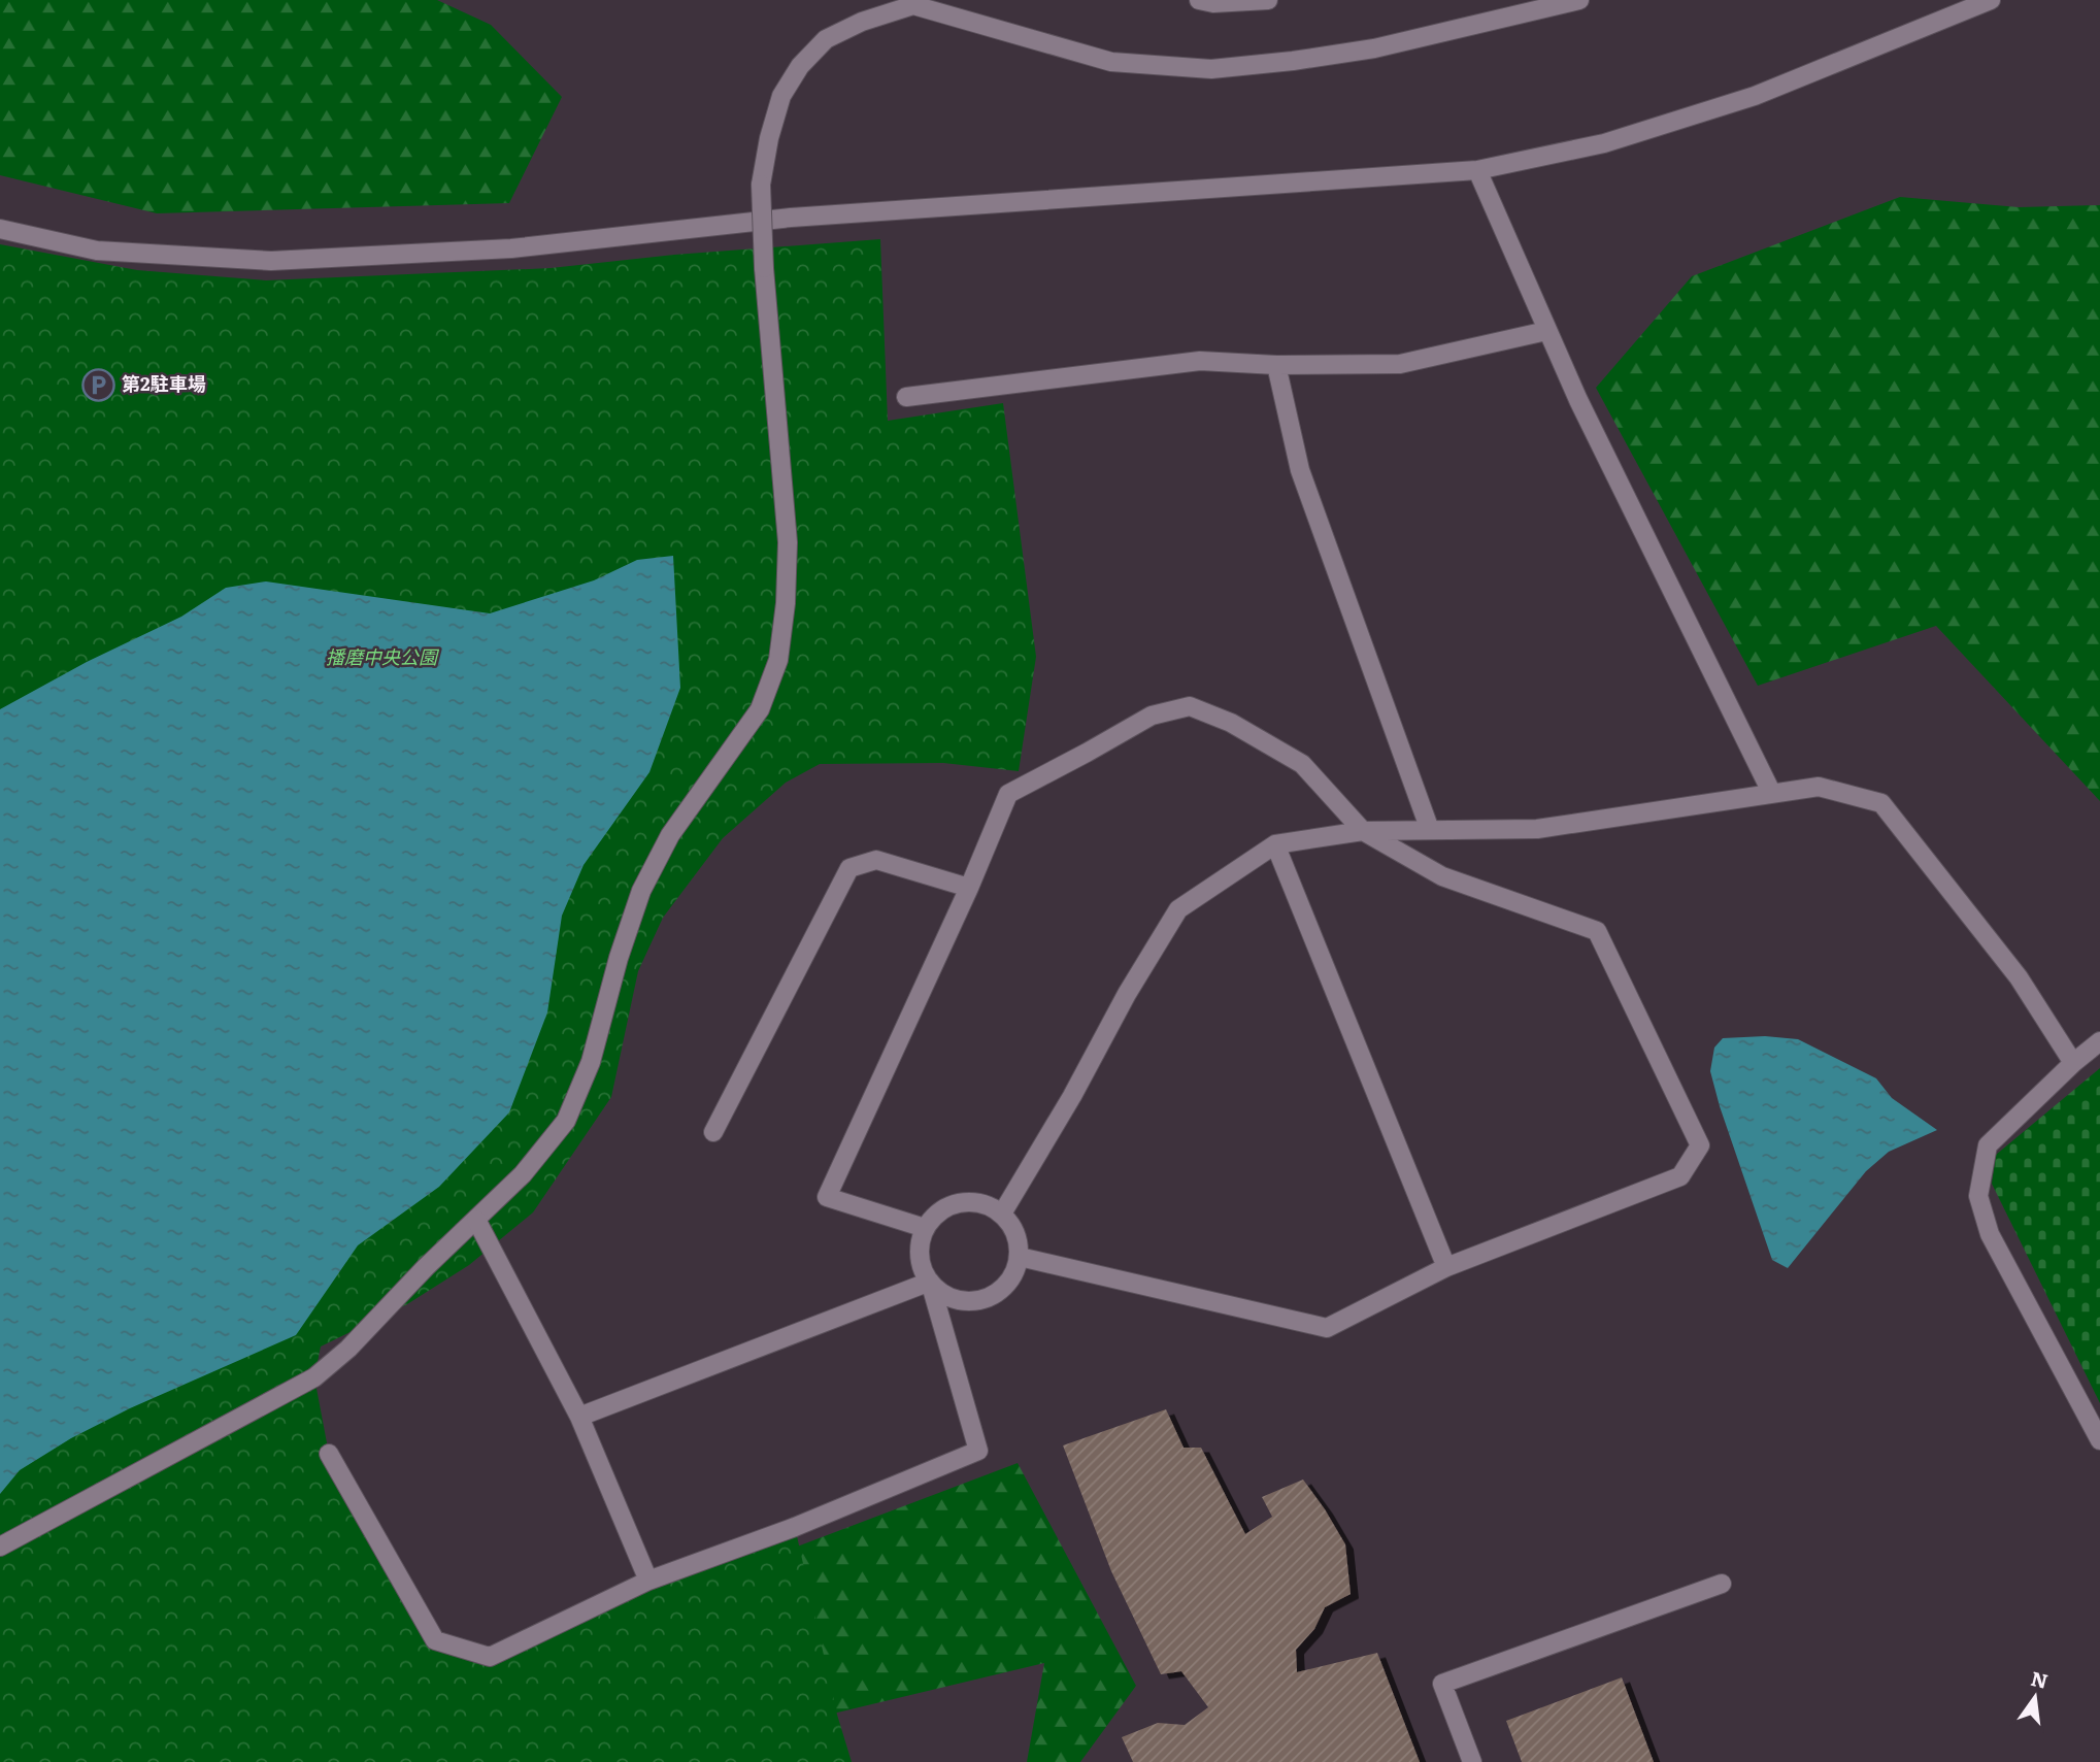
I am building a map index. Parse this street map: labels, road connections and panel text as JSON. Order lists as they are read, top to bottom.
{
  "parks": ["播磨中央公園"],
  "places": {
    "parking": ["第2駐車場"]
  },
  "north": "top"
}
